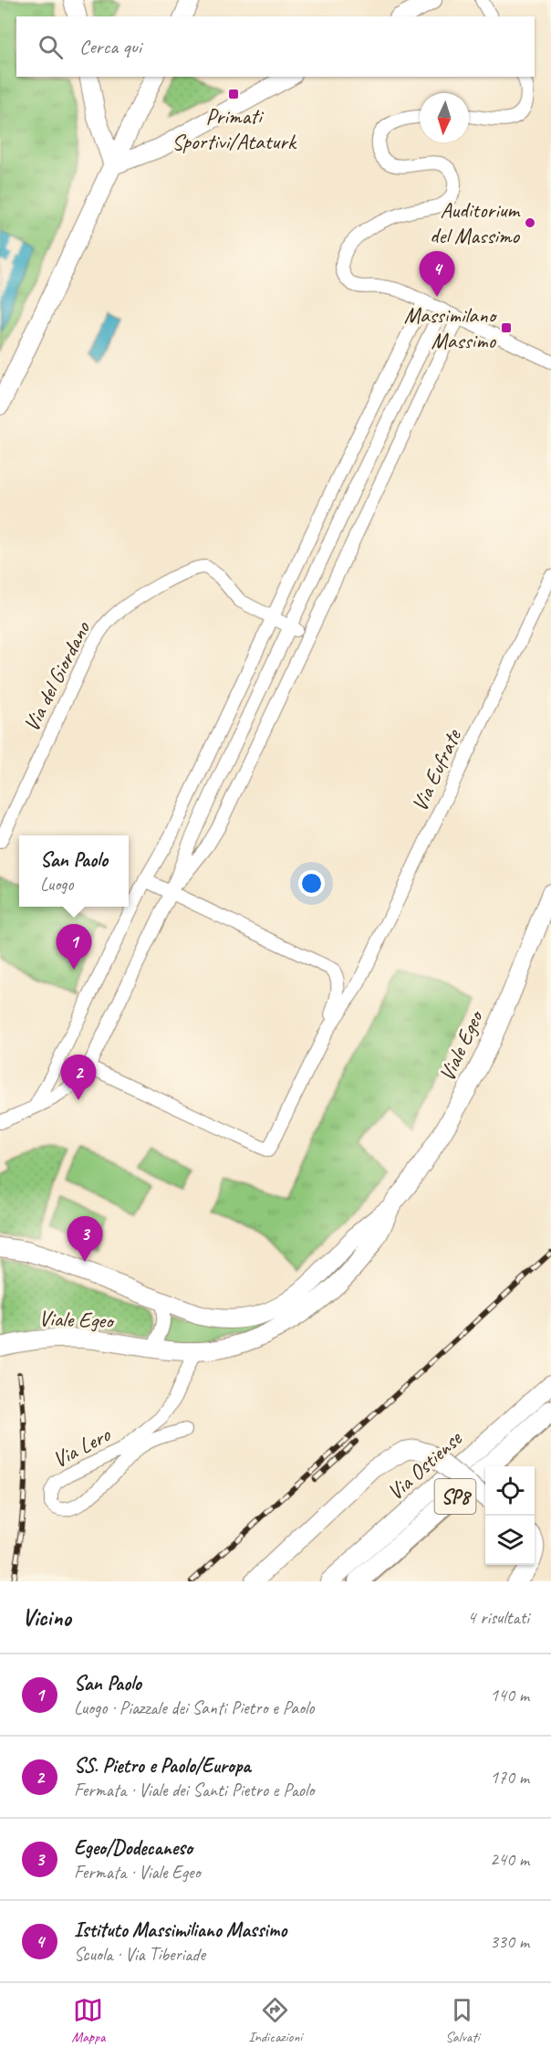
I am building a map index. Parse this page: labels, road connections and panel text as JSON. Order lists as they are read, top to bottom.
{
  "streets": {
    "main road": ["Viale Egeo", "Via Ostiense", "SP8"],
    "street": ["Via del Giordano", "Via Eufrate", "Via Lero"]
  },
  "crossings": [
    ["Viale Egeo", "Via Lero"]
  ],
  "places": {
    "transit": ["Primati Sportivi/Ataturk", "Massimilano Massimo"],
    "other": ["Auditorium del Massimo"]
  },
  "north": "bottom",
  "page": {
    "search": "Cerca qui",
    "pins": [
      "4",
      "1",
      "2",
      "3"
    ],
    "popup": ["San Paolo", "Luogo"],
    "heading": ["Vicino", "4 risultati"],
    "list": [
      {
        "mark": "1",
        "name": "San Paolo",
        "note": "Luogo · Piazzale dei Santi Pietro e Paolo",
        "value": "140 m"
      },
      {
        "mark": "2",
        "name": "SS. Pietro e Paolo/Europa",
        "note": "Fermata · Viale dei Santi Pietro e Paolo",
        "value": "170 m"
      },
      {
        "mark": "3",
        "name": "Egeo/Dodecaneso",
        "note": "Fermata · Viale Egeo",
        "value": "240 m"
      },
      {
        "mark": "4",
        "name": "Istituto Massimiliano Massimo",
        "note": "Scuola · Via Tiberiade",
        "value": "330 m"
      }
    ],
    "nav": ["Mappa", "Indicazioni", "Salvati"]
  }
}
